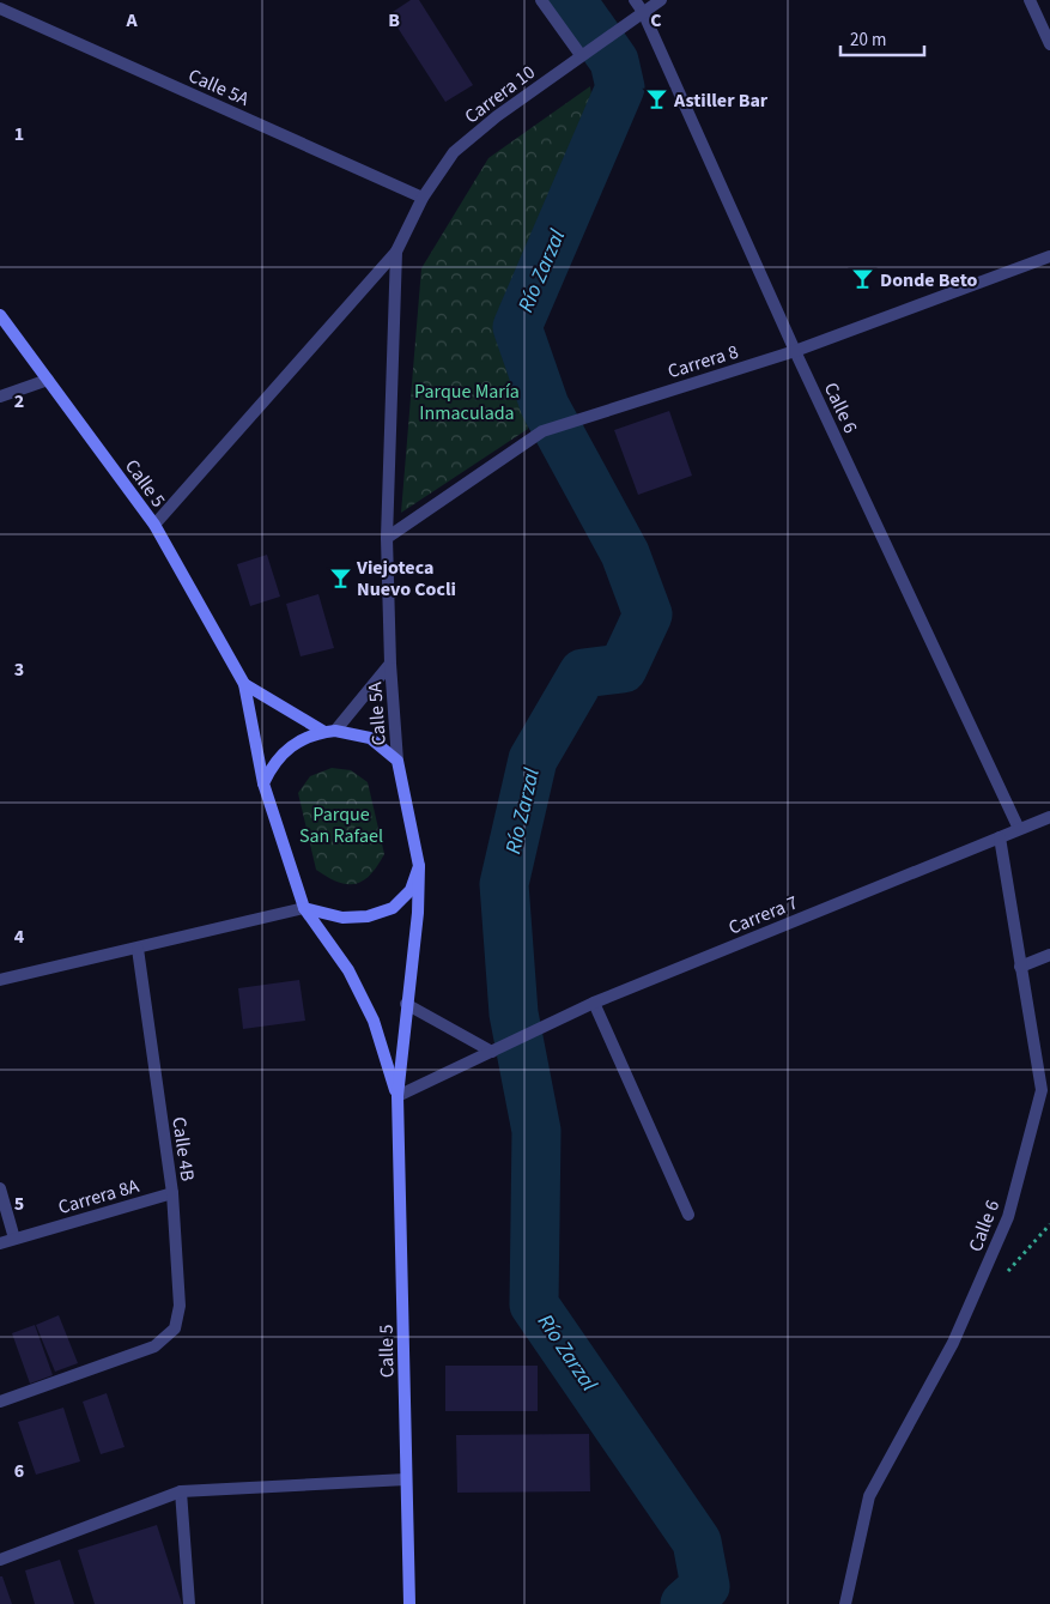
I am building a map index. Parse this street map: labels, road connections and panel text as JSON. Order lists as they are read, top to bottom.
{
  "streets": {
    "main road": ["Calle 5"],
    "street": [
      "Calle 5A",
      "Carrera 10",
      "Carrera 8",
      "Calle 6",
      "Carrera 7",
      "Calle 4B",
      "Carrera 8A"
    ]
  },
  "crossings": [
    ["Calle 5A", "Carrera 10"],
    ["Calle 5A", "Carrera 8"],
    ["Calle 5A", "Calle 5"],
    ["Carrera 10", "Calle 6"],
    ["Carrera 8", "Calle 6"],
    ["Calle 6", "Carrera 7"],
    ["Calle 5", "Carrera 7"],
    ["Calle 4B", "Carrera 8A"]
  ],
  "water": ["Río Zarzal"],
  "parks": ["Parque María Inmaculada", "Parque San Rafael"],
  "places": {
    "bar": ["Astiller Bar", "Donde Beto", "Viejoteca Nuevo Cocli"]
  },
  "scale_bar": "20 m",
  "grid": {
    "columns": ["A", "B", "C"],
    "rows": [
      "1",
      "2",
      "3",
      "4",
      "5",
      "6"
    ]
  }
}
